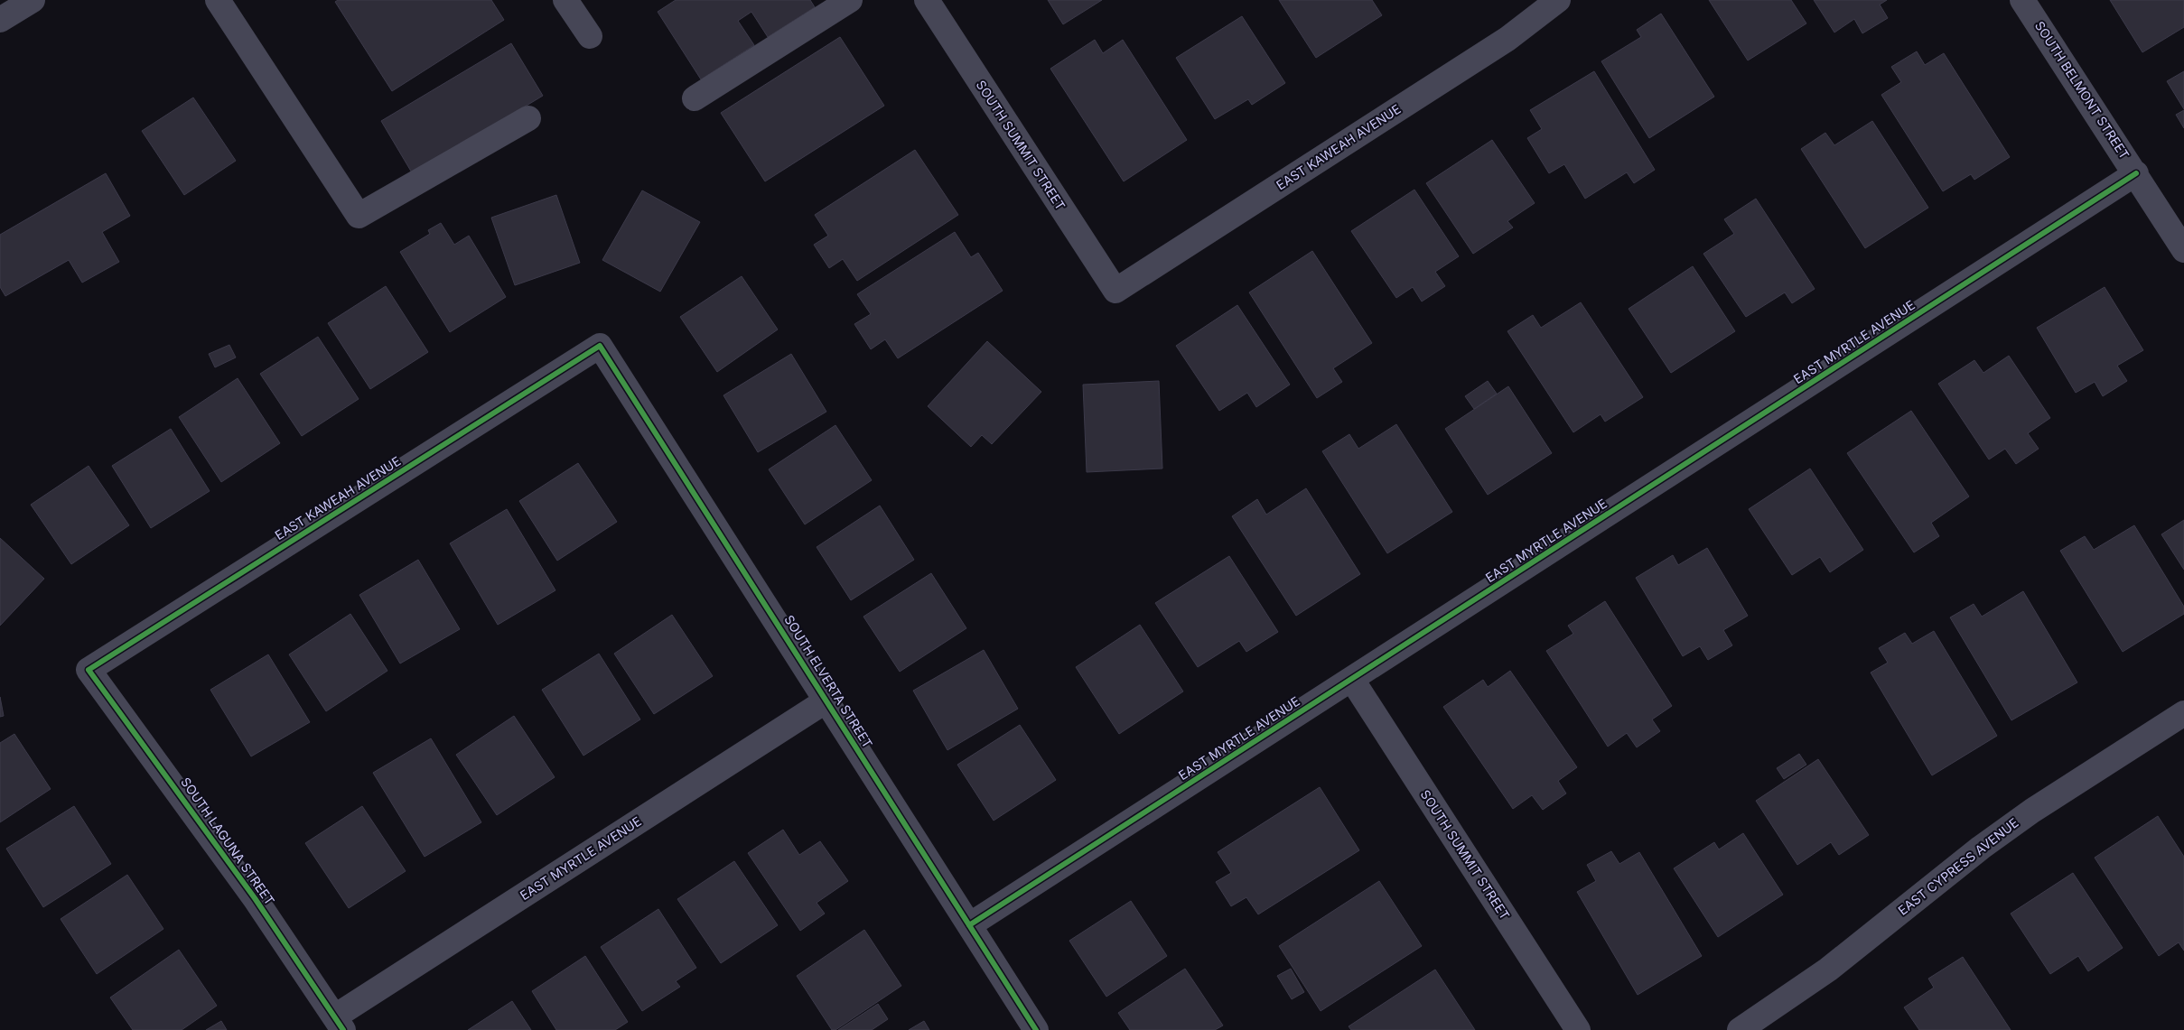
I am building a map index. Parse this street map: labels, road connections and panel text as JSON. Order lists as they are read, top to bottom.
{
  "streets": {
    "street": [
      "SOUTH BELMONT STREET",
      "SOUTH SUMMIT STREET",
      "EAST KAWEAH AVENUE",
      "EAST MYRTLE AVENUE",
      "SOUTH ELVERTA STREET",
      "SOUTH LAGUNA STREET",
      "EAST CYPRESS AVENUE"
    ]
  },
  "crossings": [
    ["SOUTH BELMONT STREET", "EAST MYRTLE AVENUE"],
    ["SOUTH SUMMIT STREET", "EAST KAWEAH AVENUE"],
    ["SOUTH SUMMIT STREET", "EAST MYRTLE AVENUE"],
    ["EAST KAWEAH AVENUE", "SOUTH ELVERTA STREET"],
    ["EAST KAWEAH AVENUE", "SOUTH LAGUNA STREET"],
    ["EAST MYRTLE AVENUE", "SOUTH ELVERTA STREET"],
    ["EAST MYRTLE AVENUE", "SOUTH LAGUNA STREET"]
  ]
}
